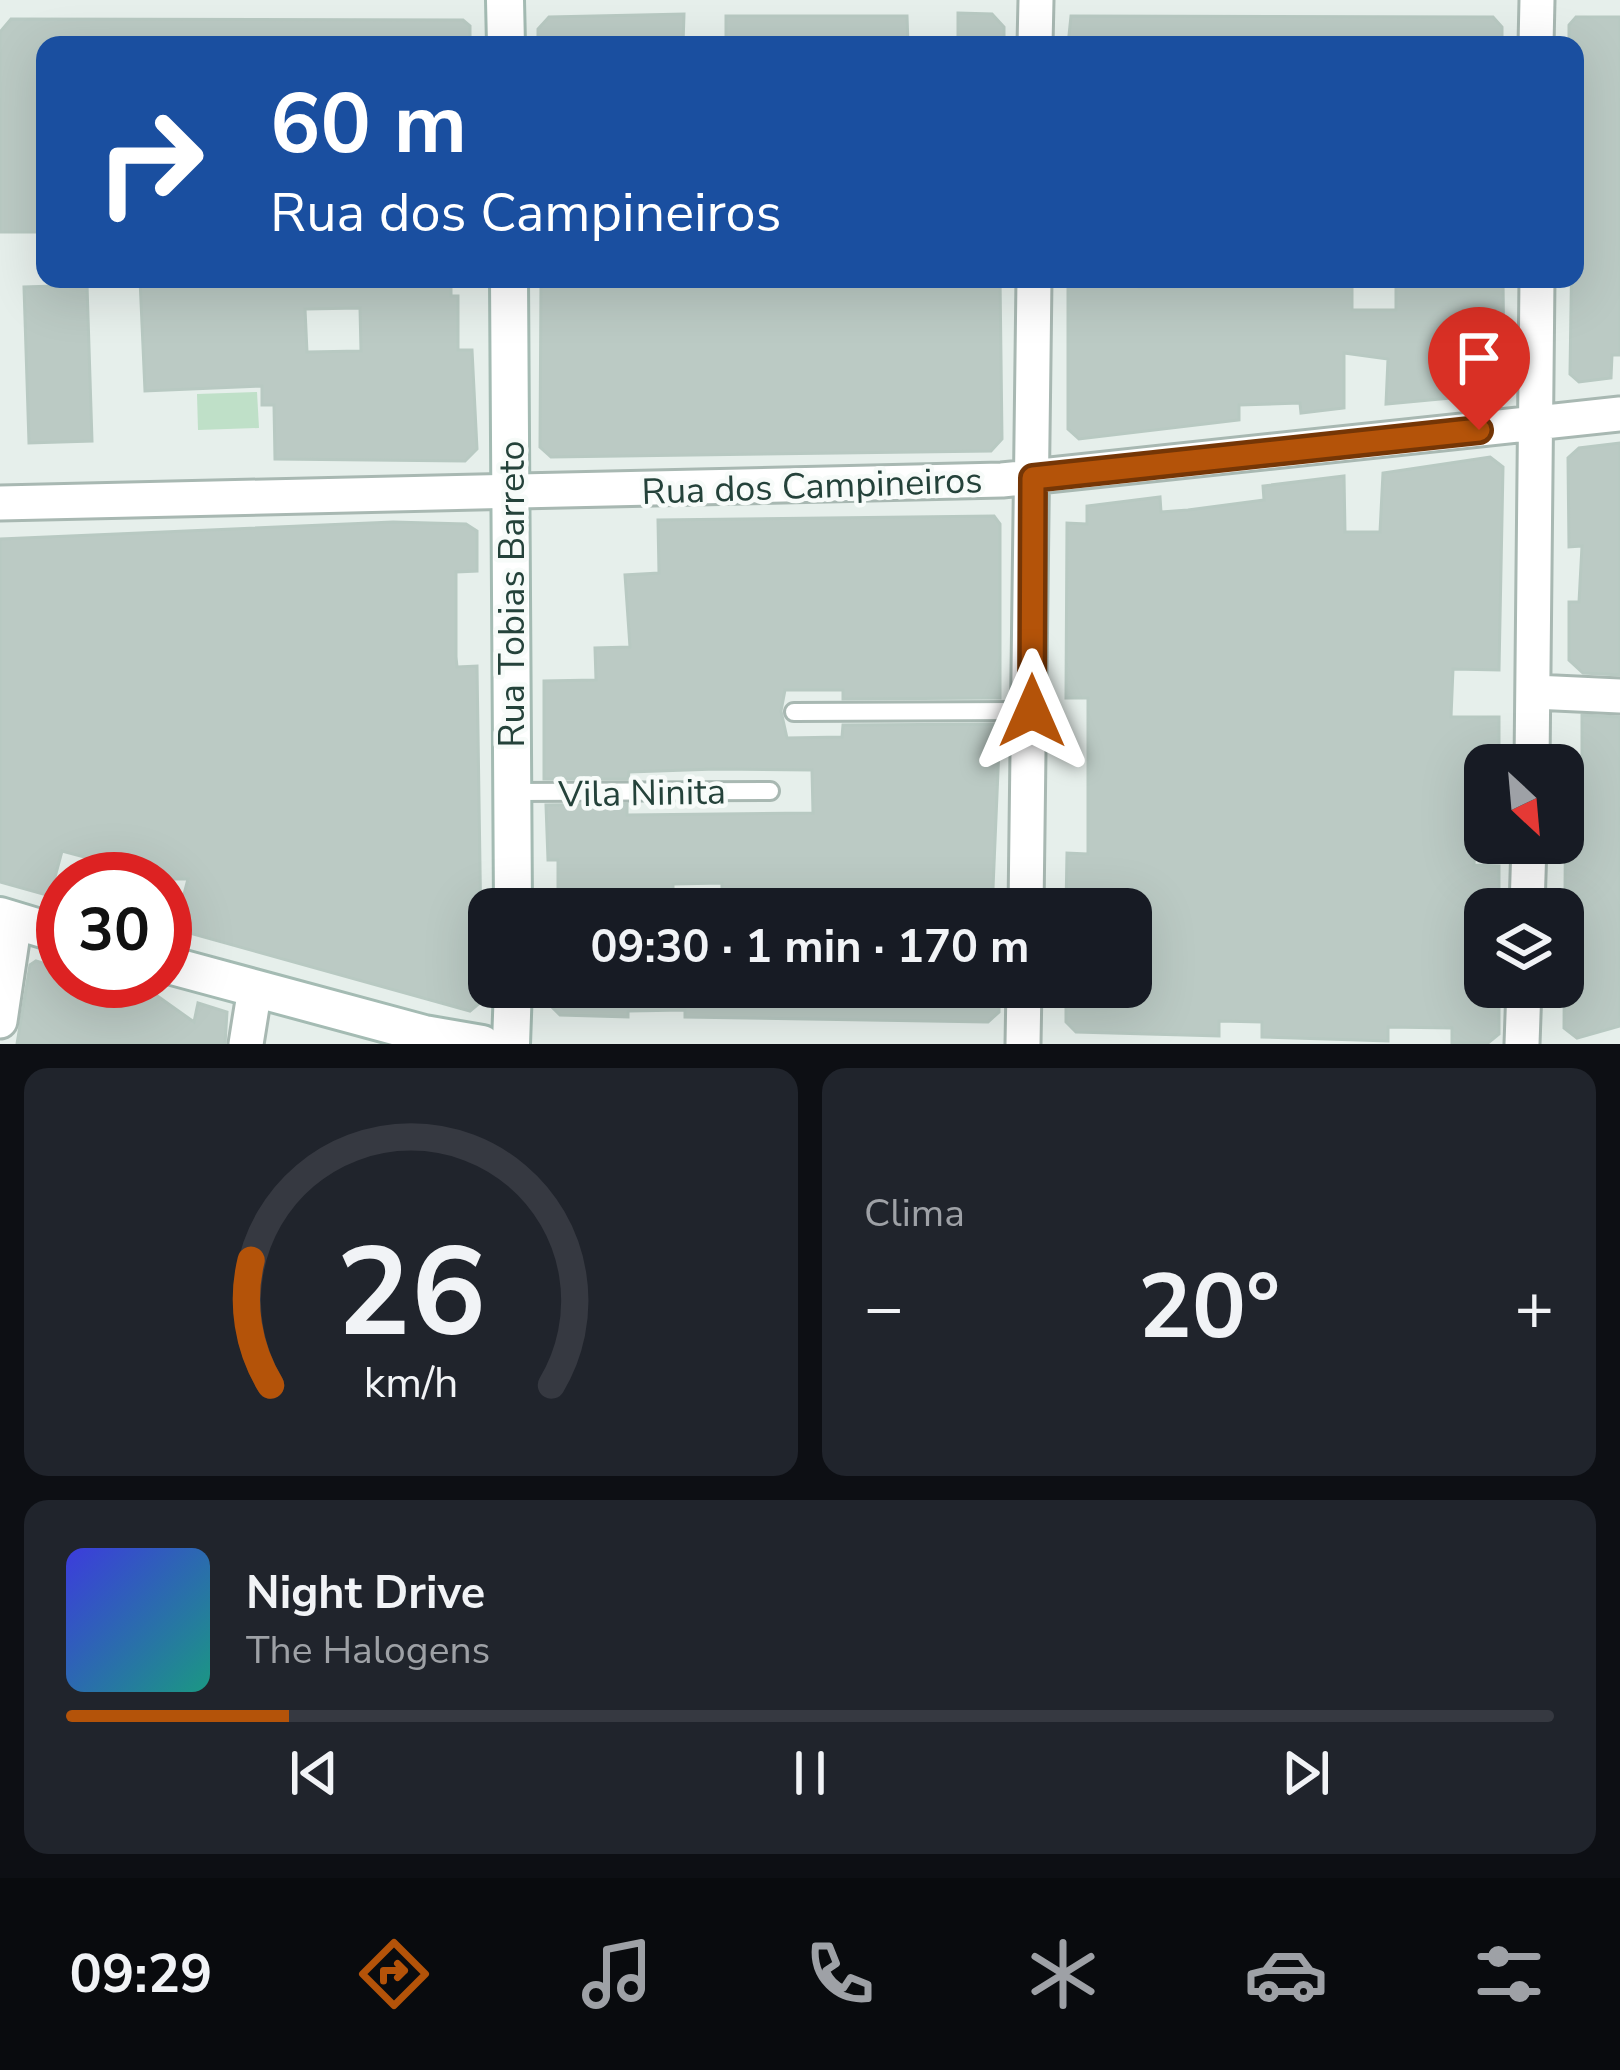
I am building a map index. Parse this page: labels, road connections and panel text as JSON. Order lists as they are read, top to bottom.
{
  "streets": {
    "main road": ["Rua Tobias Barreto"],
    "street": ["Rua dos Campineiros"],
    "lane": ["Vila Ninita"]
  },
  "crossings": [
    ["Rua dos Campineiros", "Rua Tobias Barreto"],
    ["Rua Tobias Barreto", "Vila Ninita"]
  ],
  "north": "bottom right",
  "page": {
    "turn": ["60 m", "Rua dos Campineiros"],
    "limit": "30",
    "trip": "09:30 · 1 min · 170 m",
    "tile": "Clima",
    "heat": ["−", "20°", "+"],
    "song": ["Night Drive", "The Halogens"],
    "tabs": "09:29",
    "gauge": ["26", "km/h"]
  }
}
